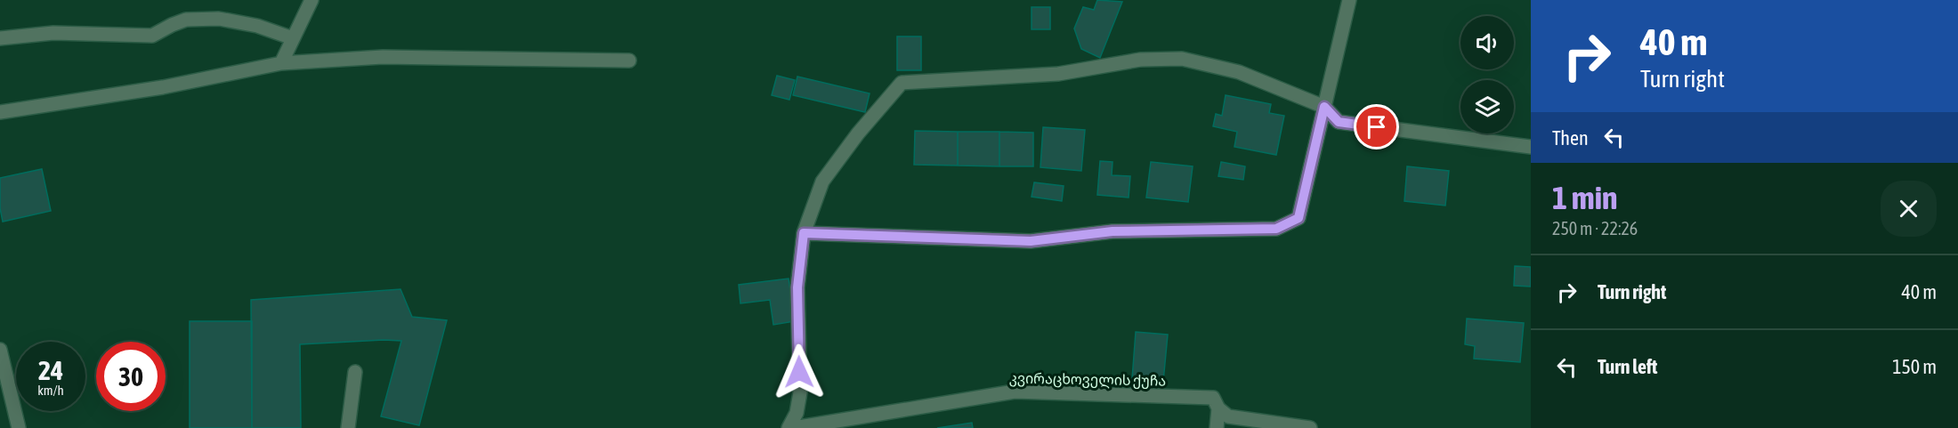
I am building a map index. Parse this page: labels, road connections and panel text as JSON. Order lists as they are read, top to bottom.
{
  "streets": {
    "street": ["კვირაცხოველის ქუჩა"]
  },
  "page": {
    "turn": ["40 m", "Turn right"],
    "then": "Then",
    "heading": ["1 min", "250 m · 22:26"],
    "list": [
      {
        "name": "Turn right",
        "value": "40 m"
      },
      {
        "name": "Turn left",
        "value": "150 m"
      }
    ],
    "speed": "24 km/h",
    "limit": "30"
  }
}
